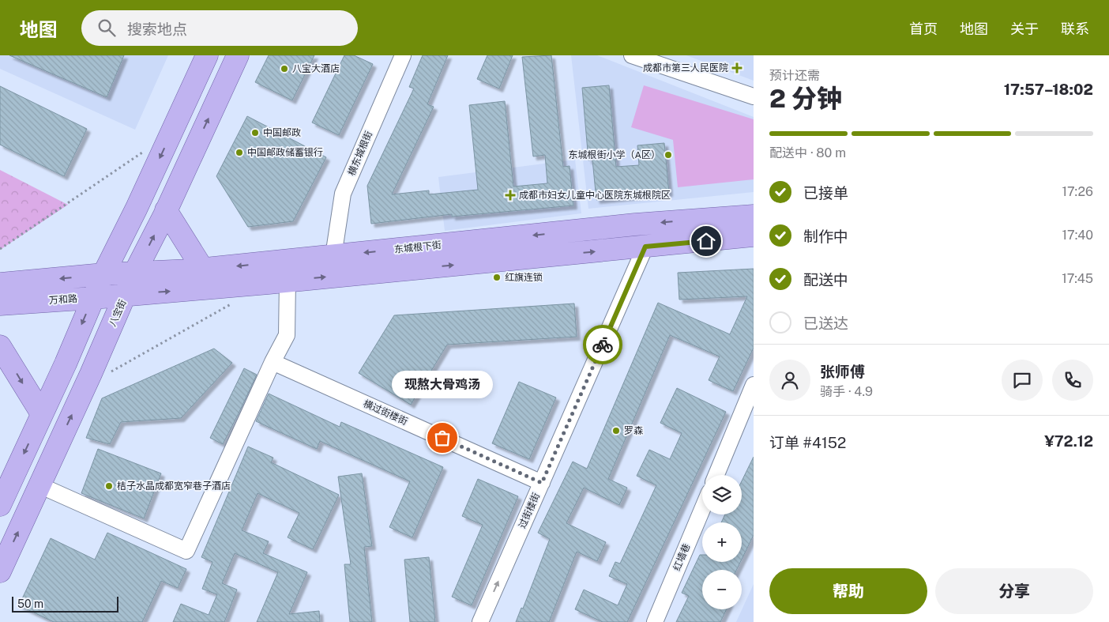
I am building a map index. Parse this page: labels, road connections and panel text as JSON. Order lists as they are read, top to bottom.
{
  "streets": {
    "main road": ["东城根下街", "万和路", "八宝街"],
    "street": [
      "横东城根街",
      "横过街楼街",
      "过街楼街",
      "红墙巷"
    ]
  },
  "crossings": [
    ["横东城根街", "东城根下街"],
    ["东城根下街", "八宝街"],
    ["万和路", "八宝街"],
    ["横过街楼街", "过街楼街"]
  ],
  "one_way": ["过街楼街"],
  "places": {
    "health": ["成都市第三人民医院", "成都市妇女儿童中心医院东城根院区"],
    "other": [
      "八宝大酒店",
      "中国邮政",
      "中国邮政储蓄银行",
      "东城根街小学（A区）",
      "红旗连锁",
      "罗森",
      "现熬大骨鸡汤",
      "桔子水晶成都宽窄巷子酒店"
    ]
  },
  "scale_bar": "50 m",
  "page": {
    "header": "地图",
    "search": "搜索地点",
    "nav": [
      "首页",
      "地图",
      "关于",
      "联系"
    ],
    "heading": ["2 分钟", "预计还需", "17:57–18:02"],
    "panel": [
      "张师傅",
      "骑手 · 4.9",
      "订单 #4152",
      "¥72.12"
    ],
    "bar": "配送中 · 80 m",
    "list": [
      ["已接单", "17:26"],
      ["制作中", "17:40"],
      ["配送中", "17:45"],
      "已送达"
    ],
    "bubble": "现熬大骨鸡汤",
    "map_buttons": ["+", "−"],
    "buttons": ["帮助", "分享"],
    "scale": "50 m"
  }
}
